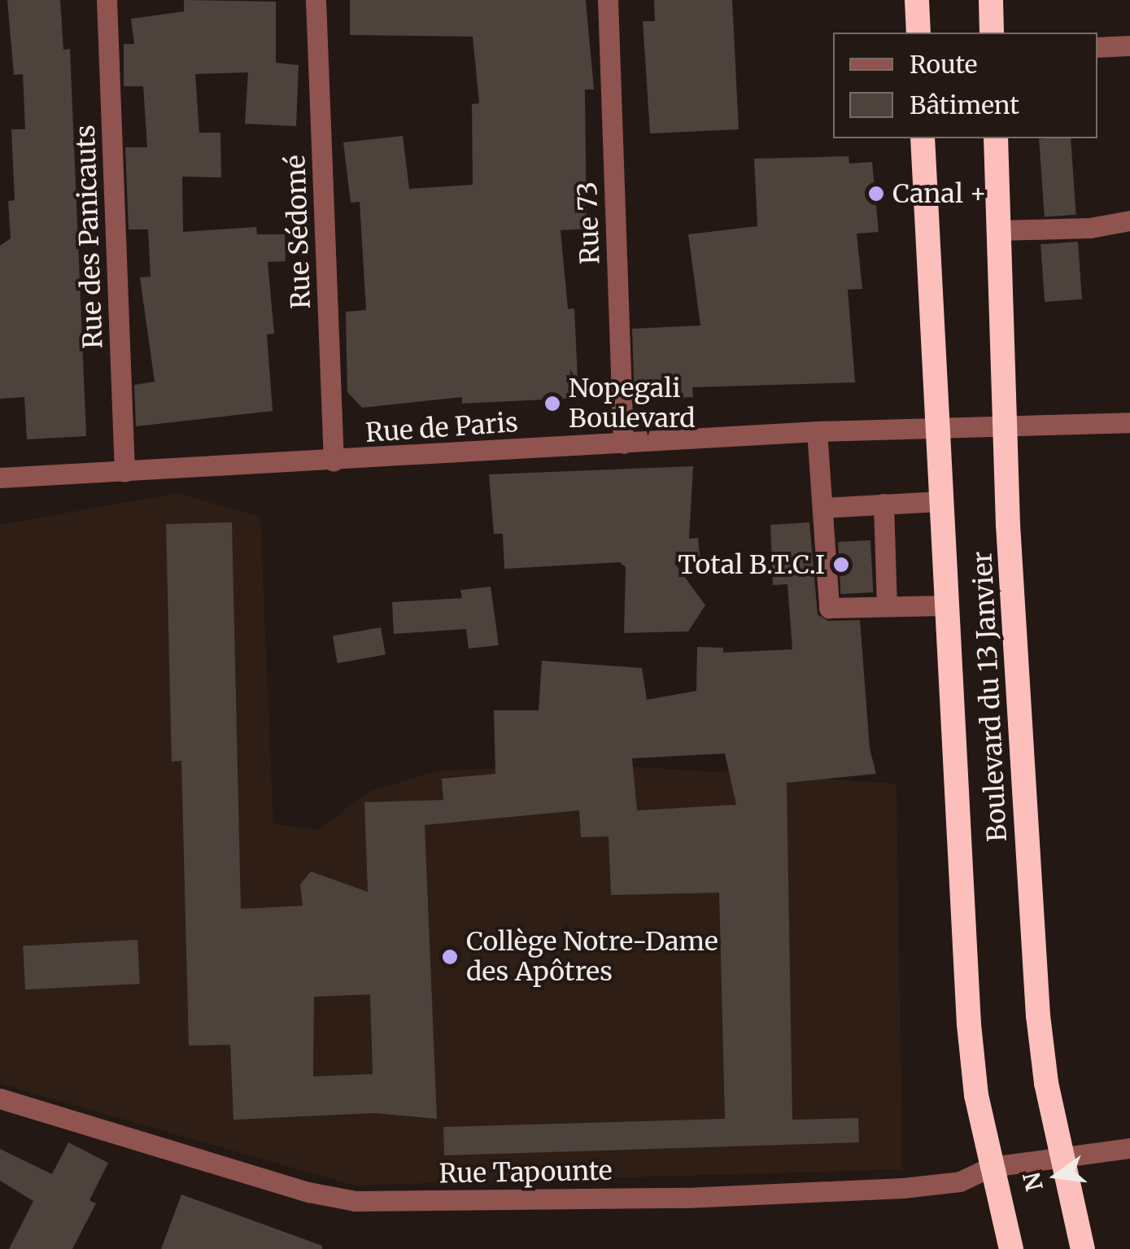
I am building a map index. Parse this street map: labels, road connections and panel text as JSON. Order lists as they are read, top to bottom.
{
  "streets": {
    "highway": ["Boulevard du 13 Janvier"],
    "street": [
      "Rue 73",
      "Rue Sédomé",
      "Rue des Panicauts",
      "Rue de Paris",
      "Rue Tapounte"
    ]
  },
  "crossings": [
    ["Rue 73", "Rue de Paris"],
    ["Rue Sédomé", "Rue de Paris"],
    ["Rue des Panicauts", "Rue de Paris"],
    ["Rue de Paris", "Boulevard du 13 Janvier"],
    ["Boulevard du 13 Janvier", "Rue Tapounte"]
  ],
  "places": [
    "Canal +",
    "Nopegali Boulevard",
    "Total B.T.C.I",
    "Collège Notre-Dame des Apôtres"
  ],
  "legend": ["Route", "Bâtiment"],
  "north": "left"
}
